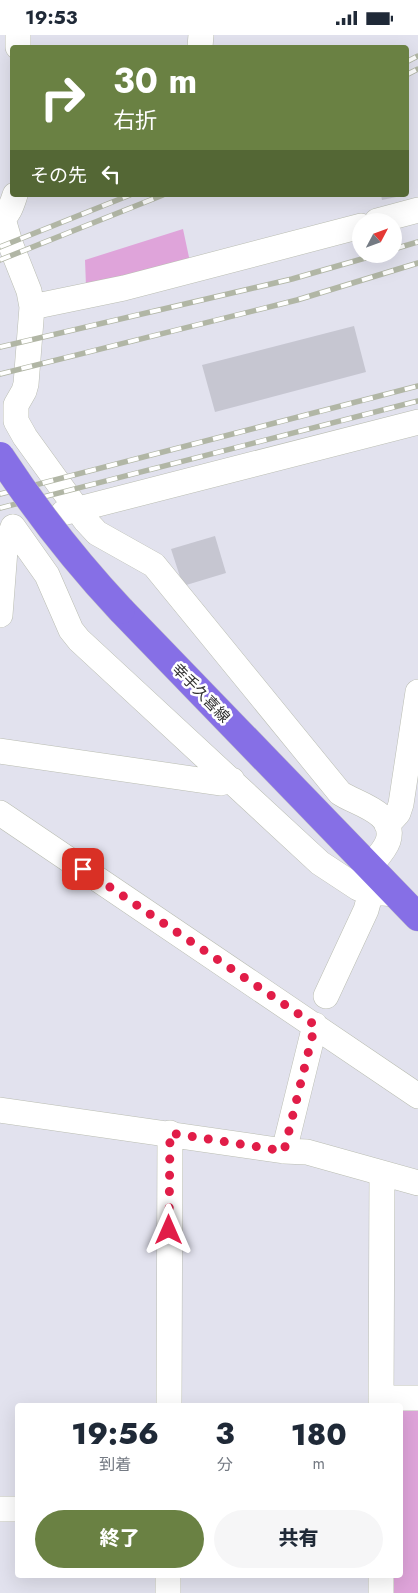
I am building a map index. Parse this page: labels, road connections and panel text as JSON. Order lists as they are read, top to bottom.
{
  "streets": {
    "main road": ["幸手久喜線"]
  },
  "north": "top right",
  "page": {
    "status": "19:53",
    "turn": ["30 m", "右折"],
    "then": "その先",
    "eta": [
      "19:56",
      "到着",
      "3",
      "分",
      "180",
      "m"
    ],
    "buttons": ["終了", "共有"]
  }
}
